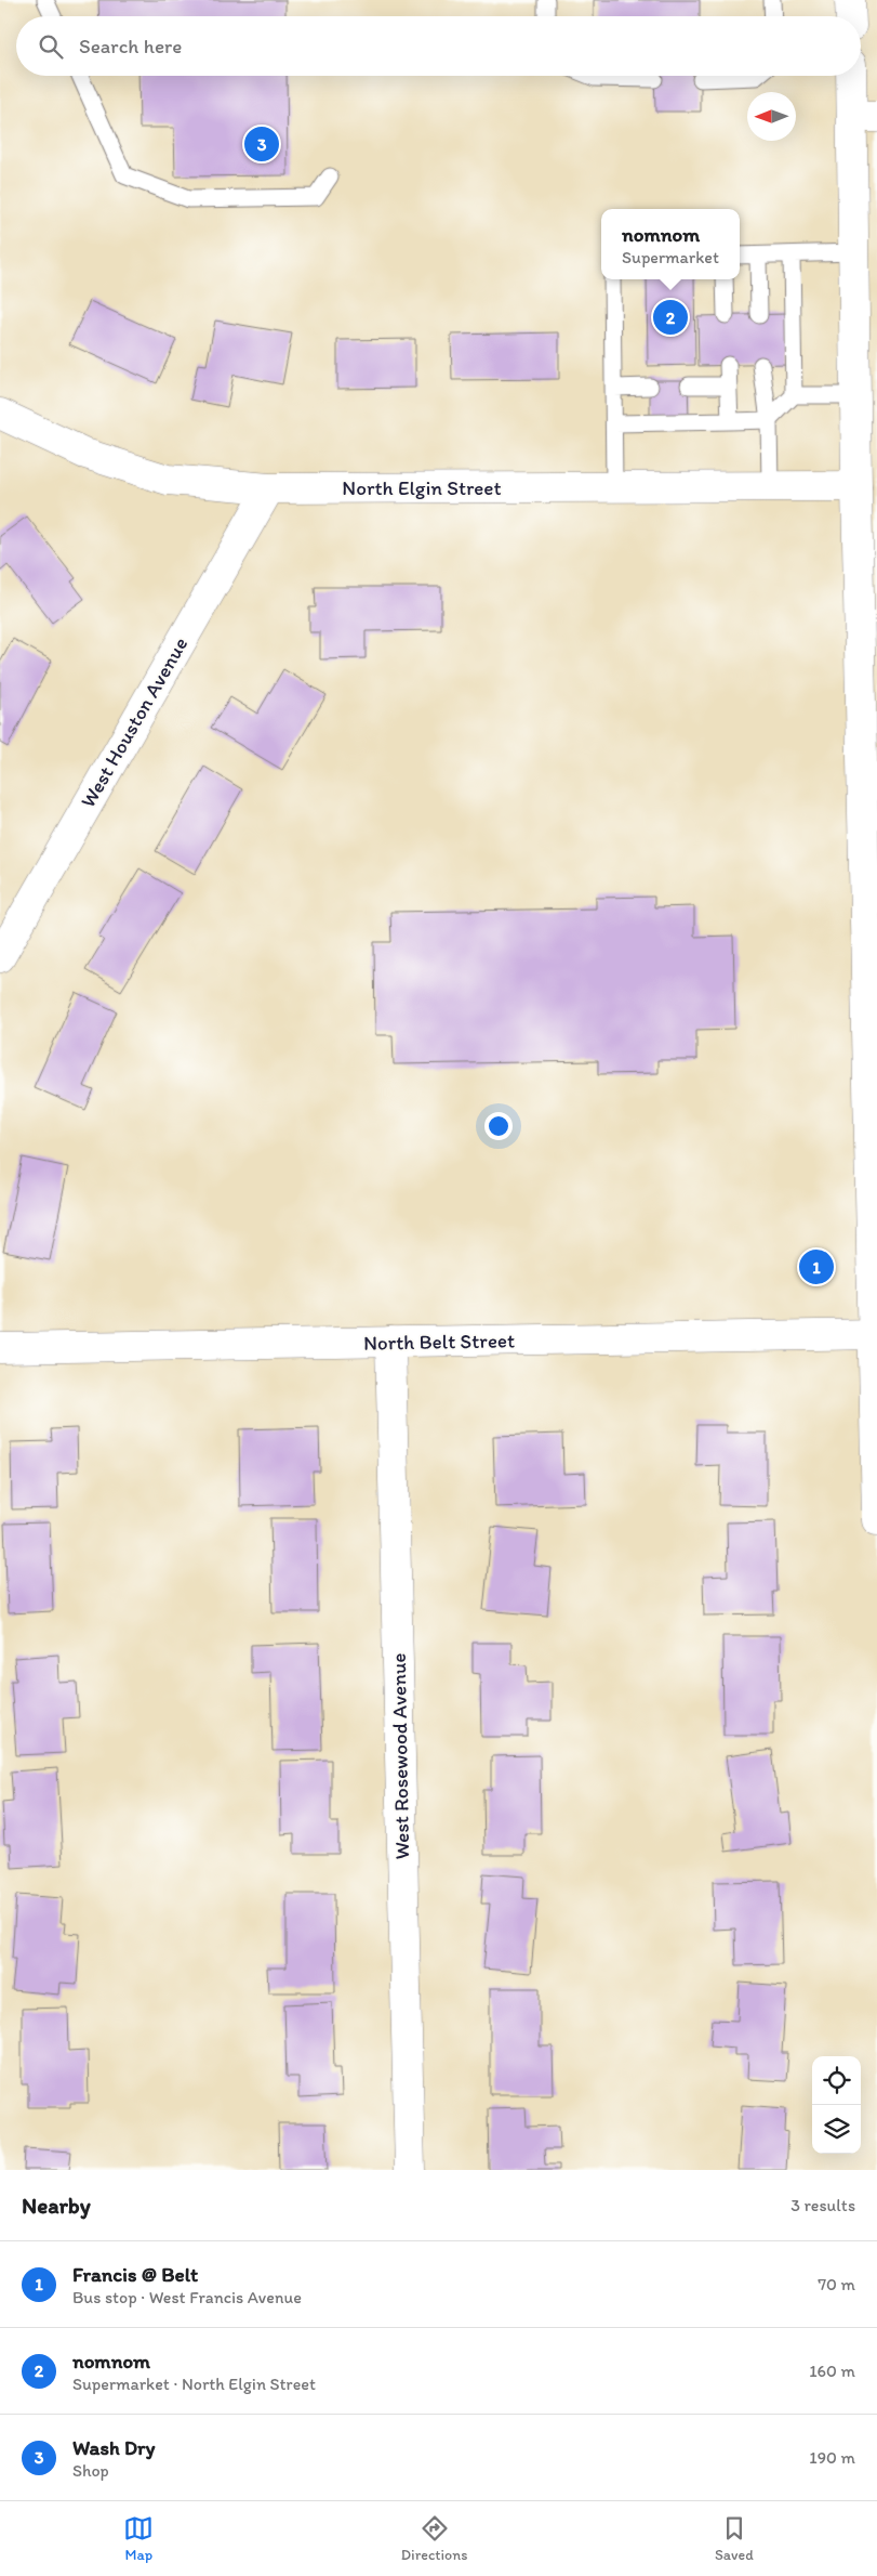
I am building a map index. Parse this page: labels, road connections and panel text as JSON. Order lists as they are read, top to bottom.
{
  "streets": {
    "street": [
      "North Elgin Street",
      "West Houston Avenue",
      "North Belt Street",
      "West Rosewood Avenue"
    ]
  },
  "crossings": [
    ["North Elgin Street", "West Houston Avenue"],
    ["North Belt Street", "West Rosewood Avenue"]
  ],
  "north": "left",
  "page": {
    "search": "Search here",
    "pins": ["3", "2", "1"],
    "popup": ["nomnom", "Supermarket"],
    "heading": ["Nearby", "3 results"],
    "list": [
      {
        "mark": "1",
        "name": "Francis @ Belt",
        "note": "Bus stop · West Francis Avenue",
        "value": "70 m"
      },
      {
        "mark": "2",
        "name": "nomnom",
        "note": "Supermarket · North Elgin Street",
        "value": "160 m"
      },
      {
        "mark": "3",
        "name": "Wash Dry",
        "note": "Shop",
        "value": "190 m"
      }
    ],
    "nav": ["Map", "Directions", "Saved"]
  }
}
